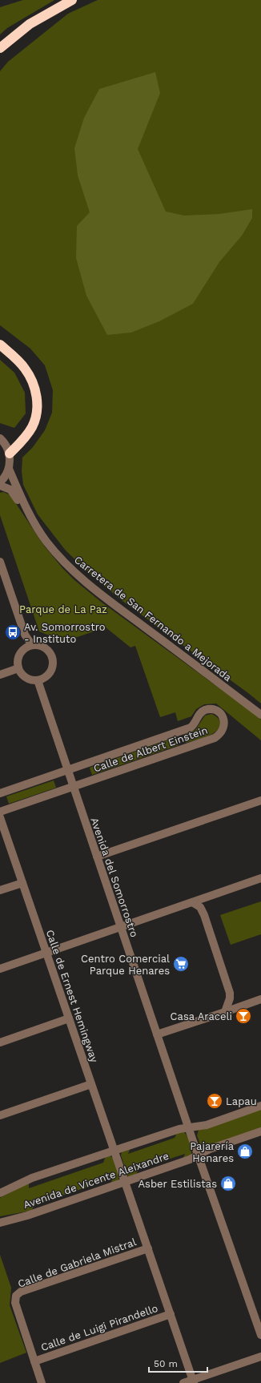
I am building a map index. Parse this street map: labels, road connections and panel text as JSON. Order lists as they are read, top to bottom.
{
  "streets": {
    "street": [
      "Carretera de San Fernando a Mejorada",
      "Calle de Albert Einstein",
      "Avenida del Somorrostro",
      "Calle de Ernest Hemingway",
      "Avenida de Vicente Aleixandre",
      "Calle de Gabriela Mistral",
      "Calle de Luigi Pirandello"
    ]
  },
  "crossings": [
    ["Calle de Albert Einstein", "Avenida del Somorrostro"],
    ["Avenida del Somorrostro", "Avenida de Vicente Aleixandre"],
    ["Calle de Ernest Hemingway", "Avenida de Vicente Aleixandre"],
    ["Calle de Ernest Hemingway", "Calle de Gabriela Mistral"],
    ["Calle de Ernest Hemingway", "Calle de Luigi Pirandello"],
    ["Calle de Gabriela Mistral", "Calle de Luigi Pirandello"]
  ],
  "parks": ["Parque de La Paz"],
  "places": {
    "bus stop": ["Av. Somorrostro - Instituto"],
    "supermarket": ["Centro Comercial Parque Henares"],
    "bar": ["Casa Araceli", "Lapau"],
    "shop": ["Pajarería Henares", "Asber Estilistas"]
  },
  "scale_bar": "50 m"
}
